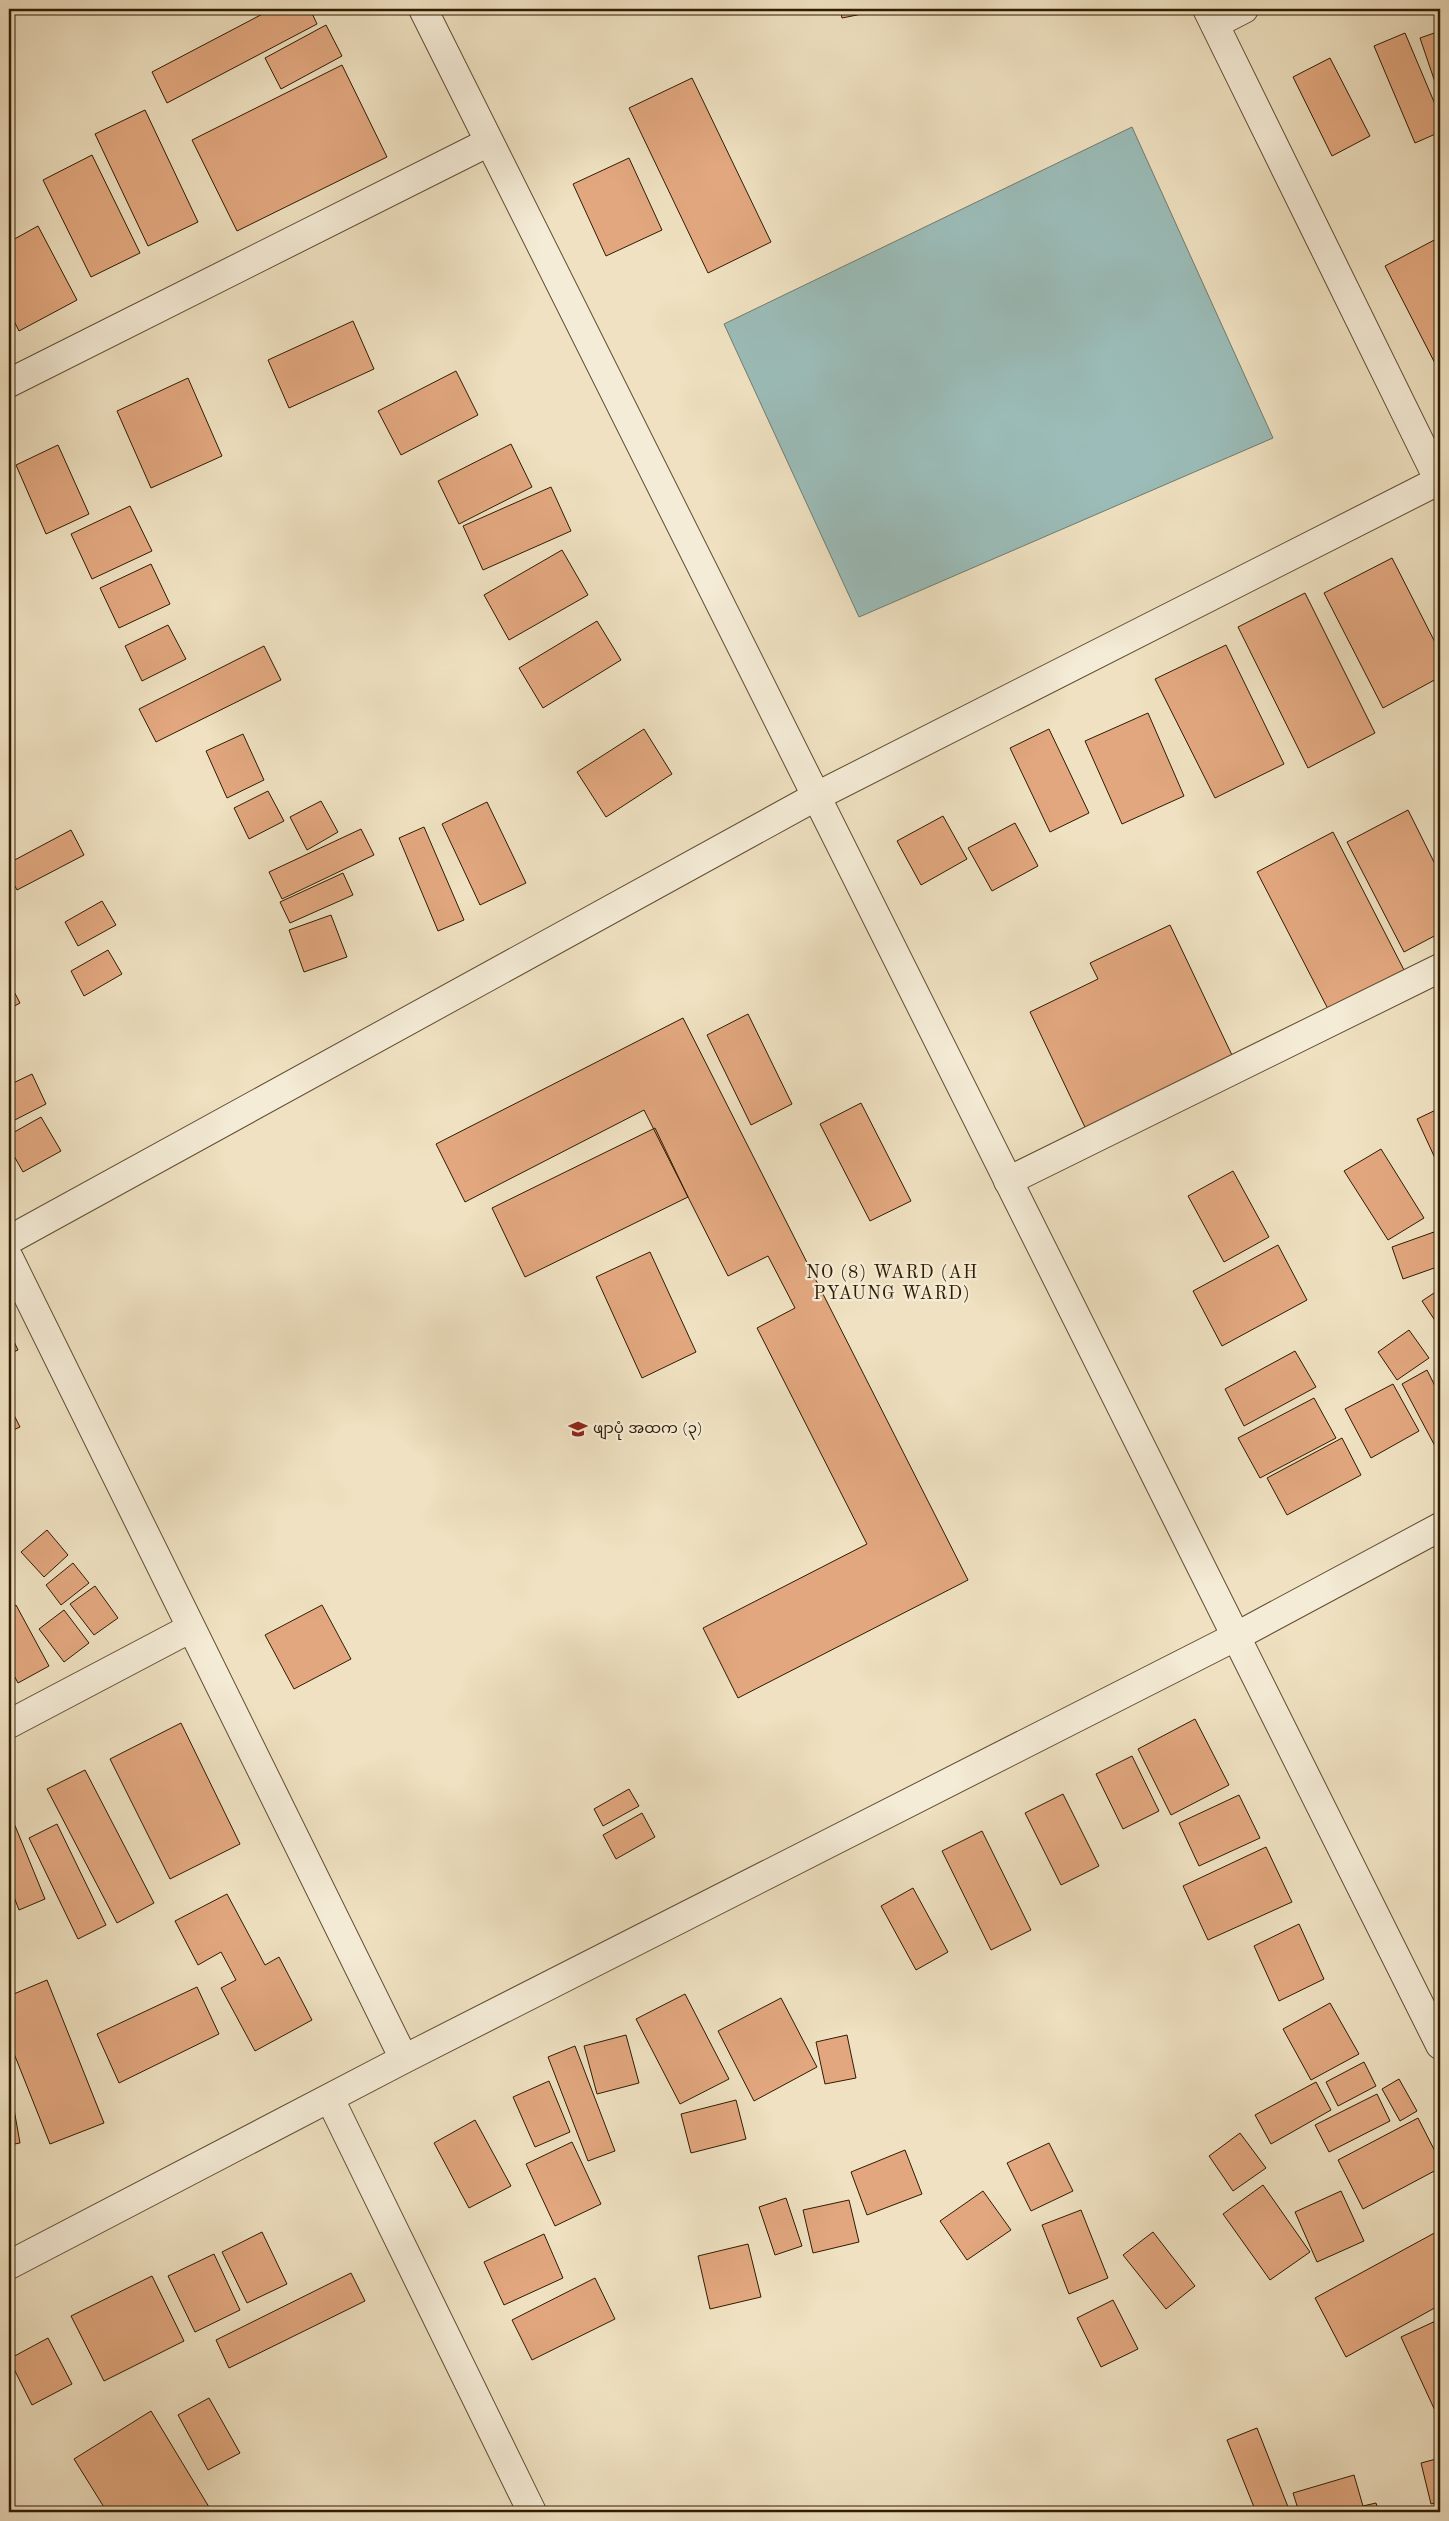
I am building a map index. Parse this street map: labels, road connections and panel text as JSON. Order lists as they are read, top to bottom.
{
  "districts": ["NO (8) WARD (AH PYAUNG WARD)"],
  "places": {
    "school or university": ["ဖျာပုံ အထက (၃)"]
  }
}
